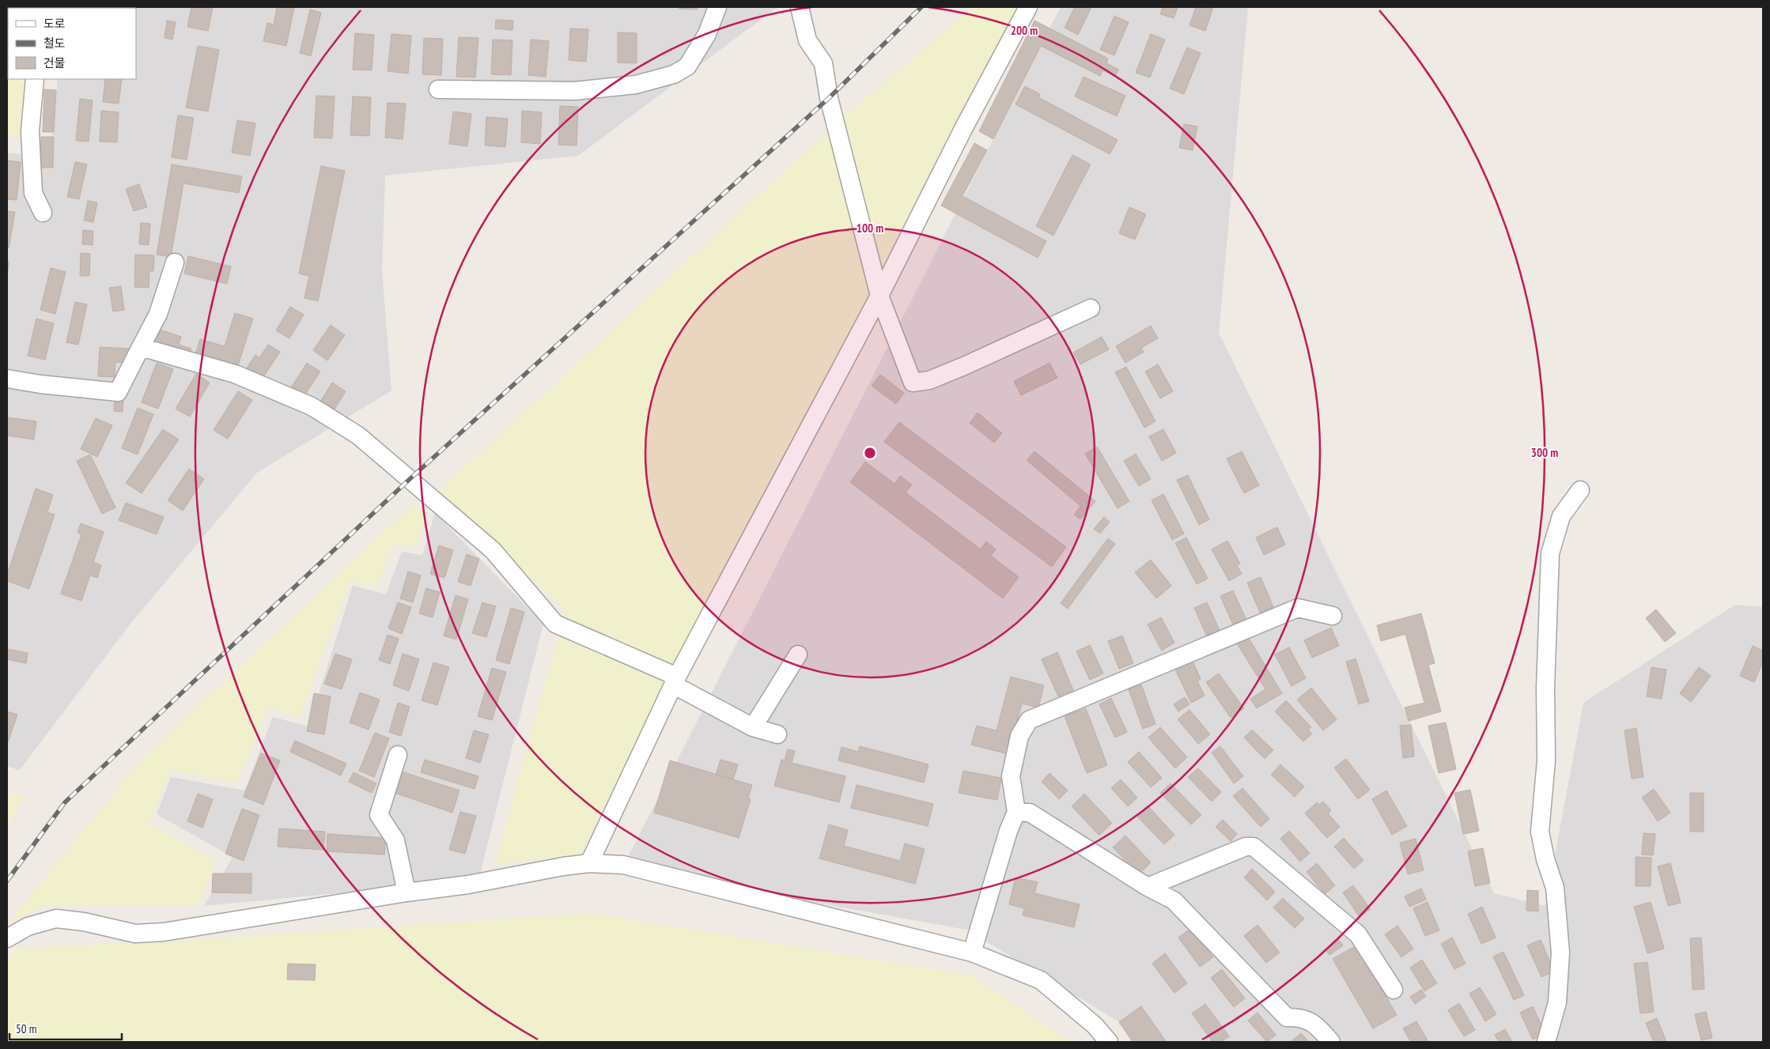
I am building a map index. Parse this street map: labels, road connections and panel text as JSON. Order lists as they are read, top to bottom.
{
  "legend": ["도로", "철도", "건물"],
  "scale_bar": "50 m",
  "rings": ["200 m", "100 m", "300 m"]
}
